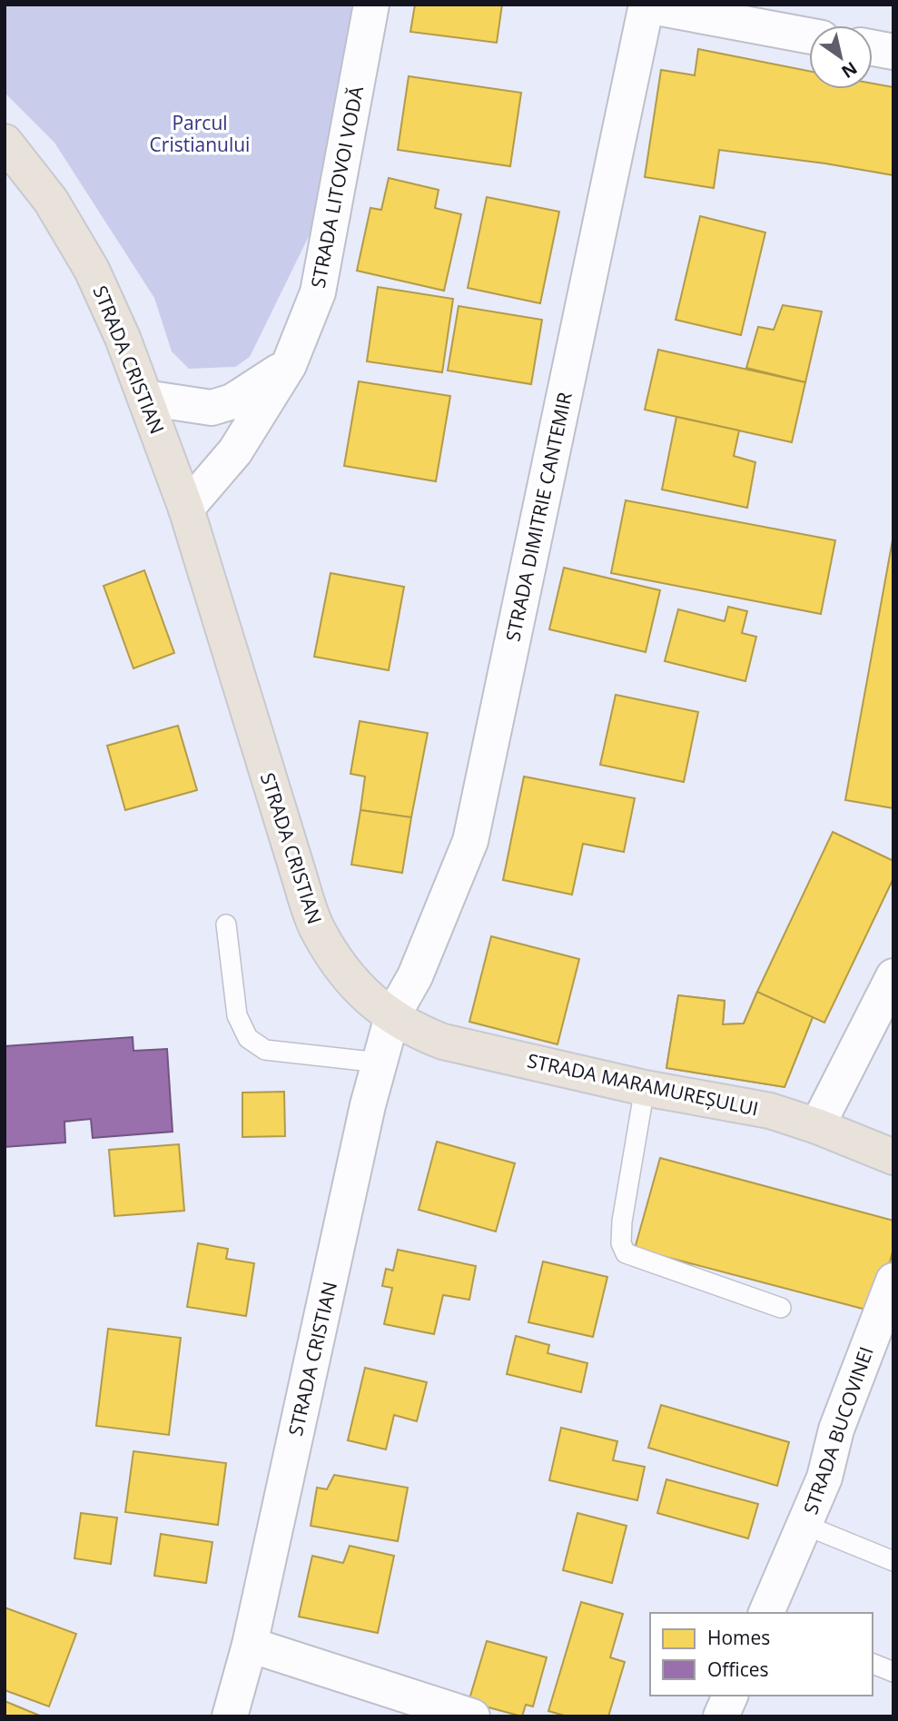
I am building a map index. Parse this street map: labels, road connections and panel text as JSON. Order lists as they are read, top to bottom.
{
  "streets": {
    "main road": ["STRADA CRISTIAN", "STRADA MARAMUREȘULUI"],
    "street": ["STRADA LITOVOI VODĂ", "STRADA DIMITRIE CANTEMIR", "STRADA BUCOVINEI"]
  },
  "crossings": [
    ["STRADA LITOVOI VODĂ", "STRADA CRISTIAN"],
    ["STRADA CRISTIAN", "STRADA DIMITRIE CANTEMIR"],
    ["STRADA CRISTIAN", "STRADA MARAMUREȘULUI"],
    ["STRADA DIMITRIE CANTEMIR", "STRADA MARAMUREȘULUI"]
  ],
  "parks": ["Parcul Cristianului"],
  "legend": ["Homes", "Offices"],
  "north": "bottom right"
}
